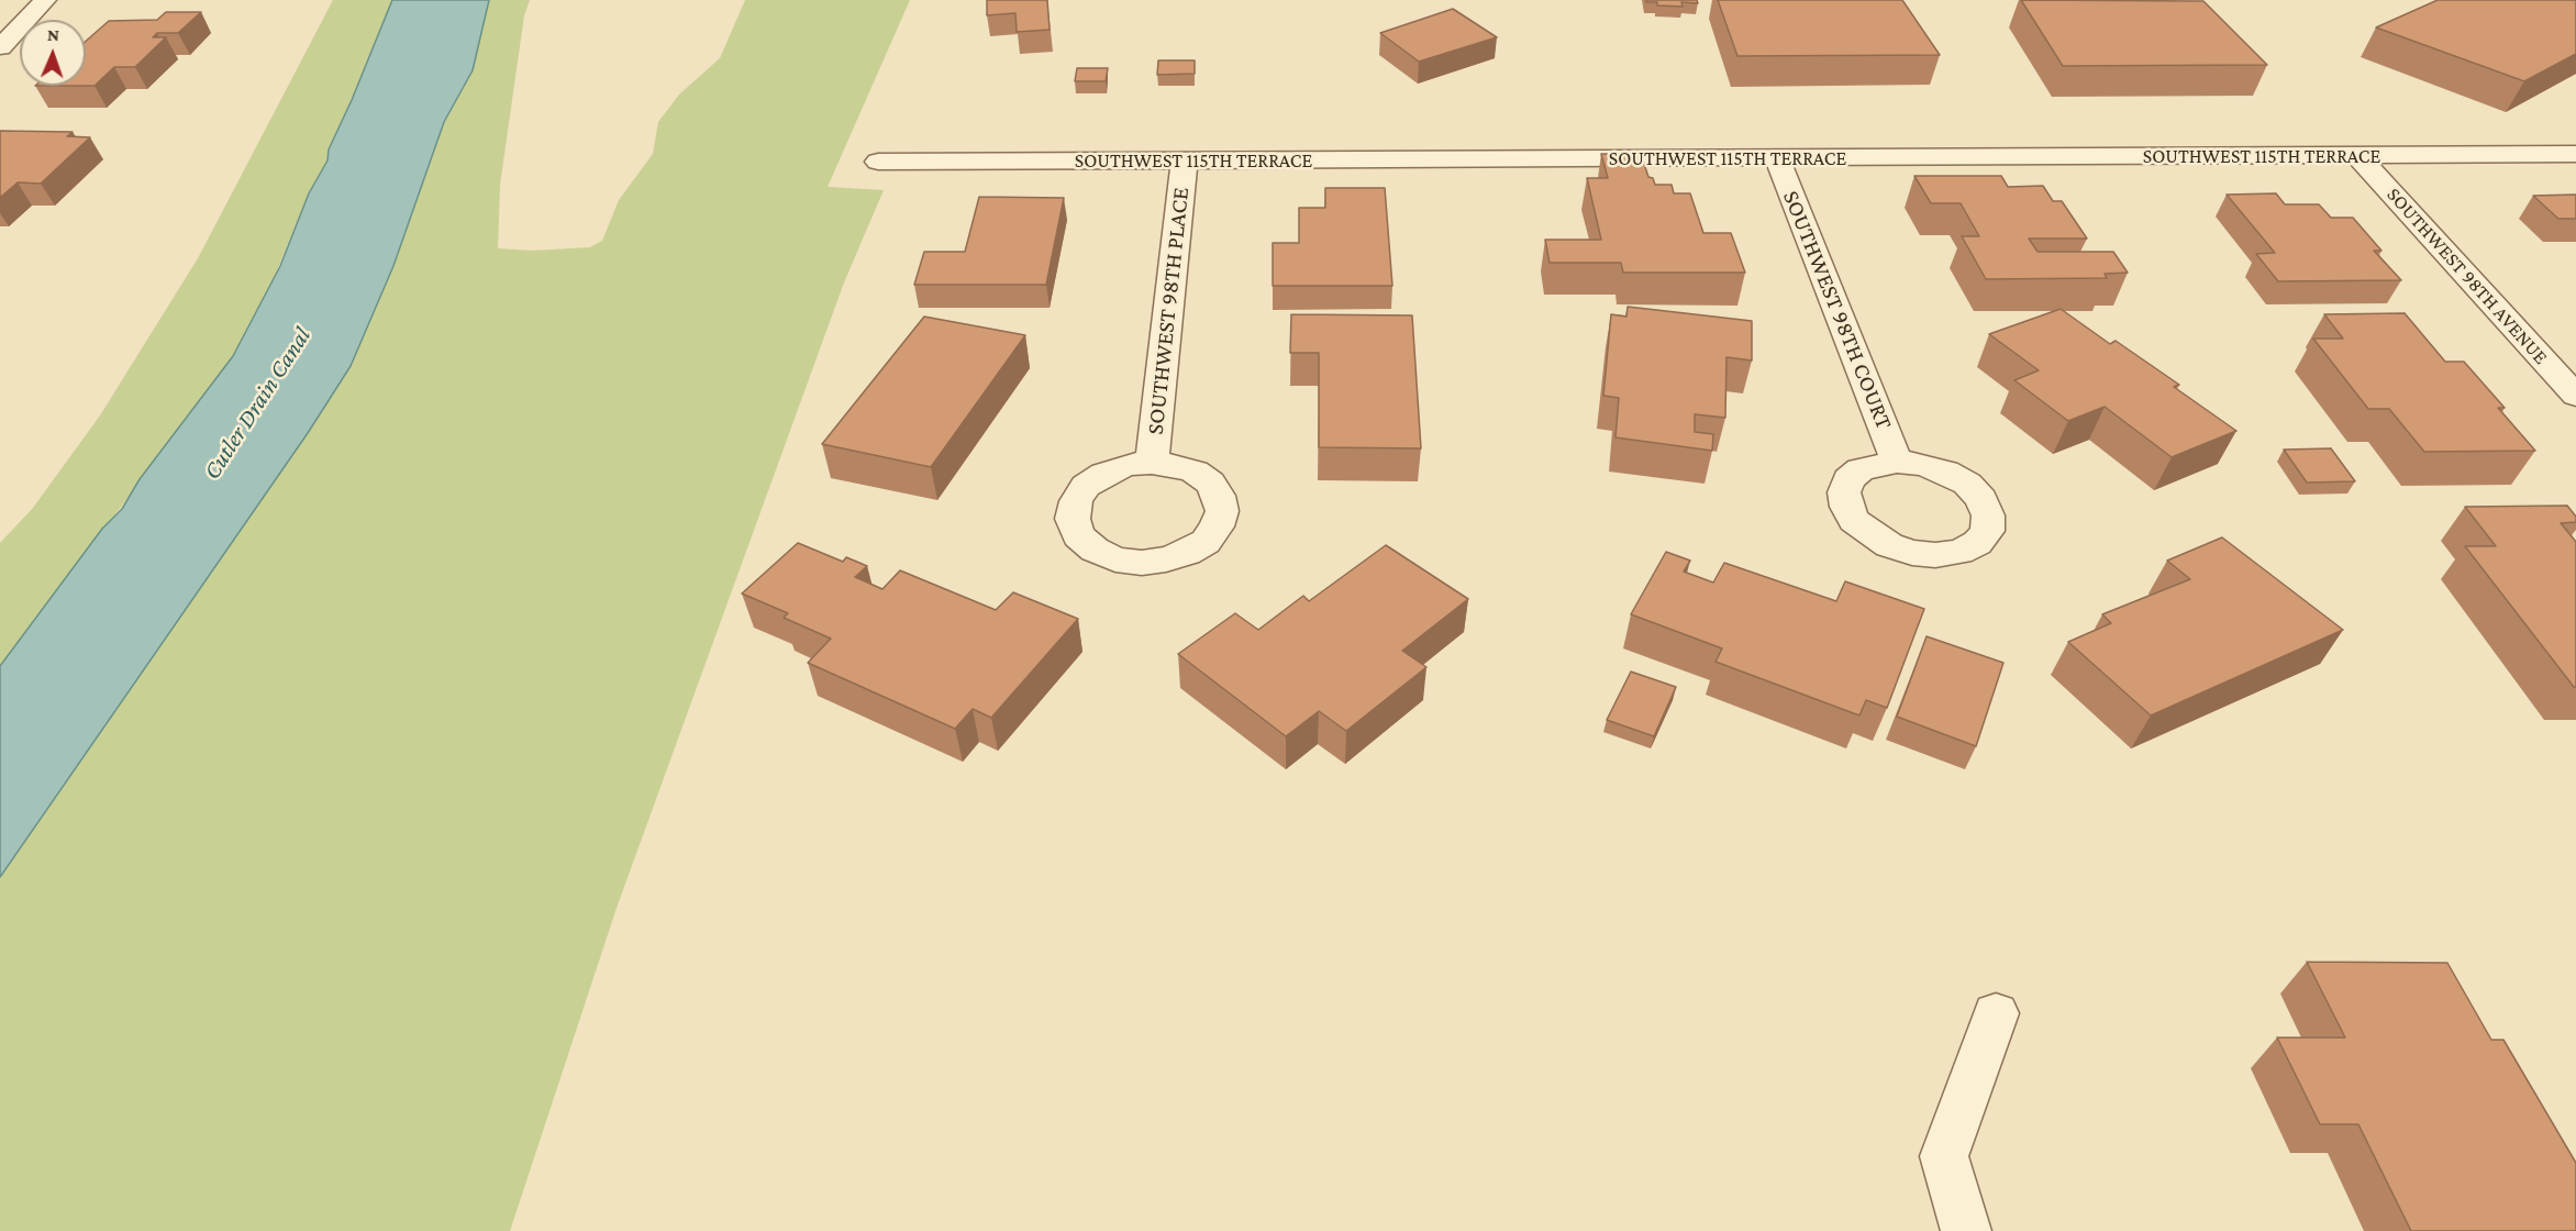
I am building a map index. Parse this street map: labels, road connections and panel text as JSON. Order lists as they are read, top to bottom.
{
  "streets": {
    "street": [
      "SOUTHWEST 115TH TERRACE",
      "SOUTHWEST 98TH AVENUE",
      "SOUTHWEST 98TH COURT",
      "SOUTHWEST 98TH PLACE"
    ]
  },
  "crossings": [
    ["SOUTHWEST 115TH TERRACE", "SOUTHWEST 98TH AVENUE"],
    ["SOUTHWEST 115TH TERRACE", "SOUTHWEST 98TH COURT"],
    ["SOUTHWEST 115TH TERRACE", "SOUTHWEST 98TH PLACE"]
  ],
  "water": ["Cutler Drain Canal"],
  "north": "top"
}
